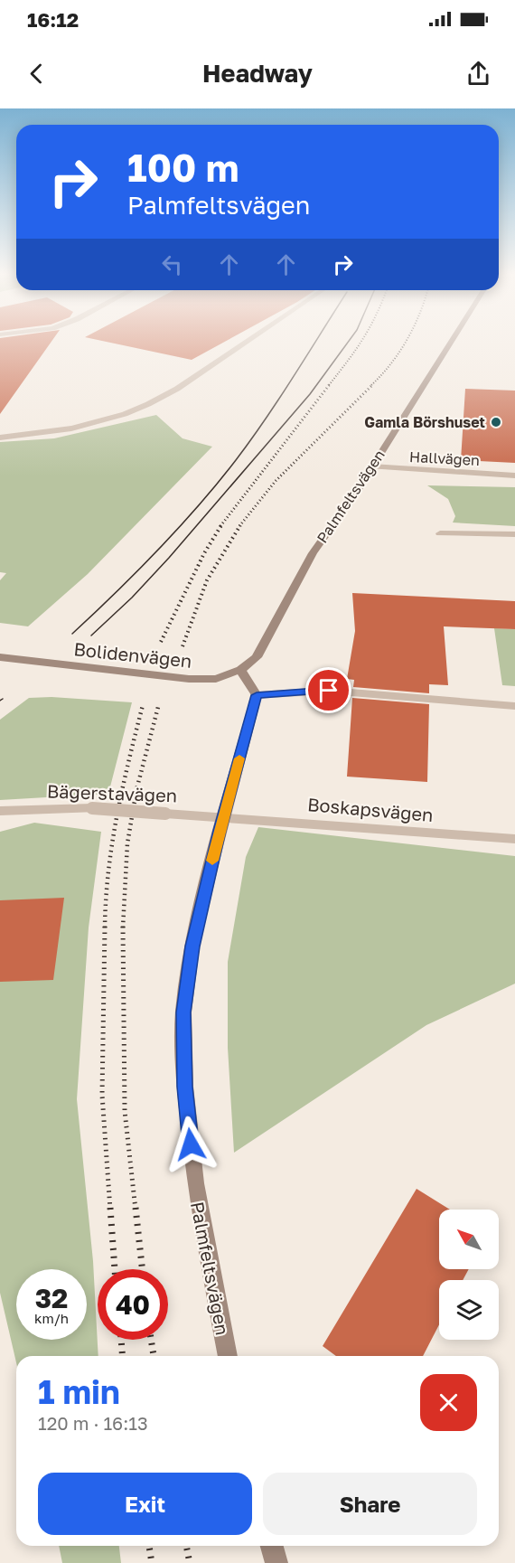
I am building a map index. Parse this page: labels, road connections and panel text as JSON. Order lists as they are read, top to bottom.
{
  "streets": {
    "main road": ["Palmfeltsvägen", "Bolidenvägen"],
    "street": ["Hallvägen", "Bägerstavägen", "Boskapsvägen"]
  },
  "crossings": [
    ["Hallvägen", "Palmfeltsvägen"],
    ["Palmfeltsvägen", "Bolidenvägen"],
    ["Palmfeltsvägen", "Bägerstavägen"],
    ["Palmfeltsvägen", "Boskapsvägen"],
    ["Bägerstavägen", "Boskapsvägen"]
  ],
  "places": ["Gamla Börshuset"],
  "north": "top left",
  "page": {
    "status": "16:12",
    "header": "Headway",
    "turn": ["100 m", "Palmfeltsvägen"],
    "speed": "32 km/h",
    "limit": "40",
    "heading": ["1 min", "120 m · 16:13"],
    "buttons": ["Exit", "Share"]
  }
}
